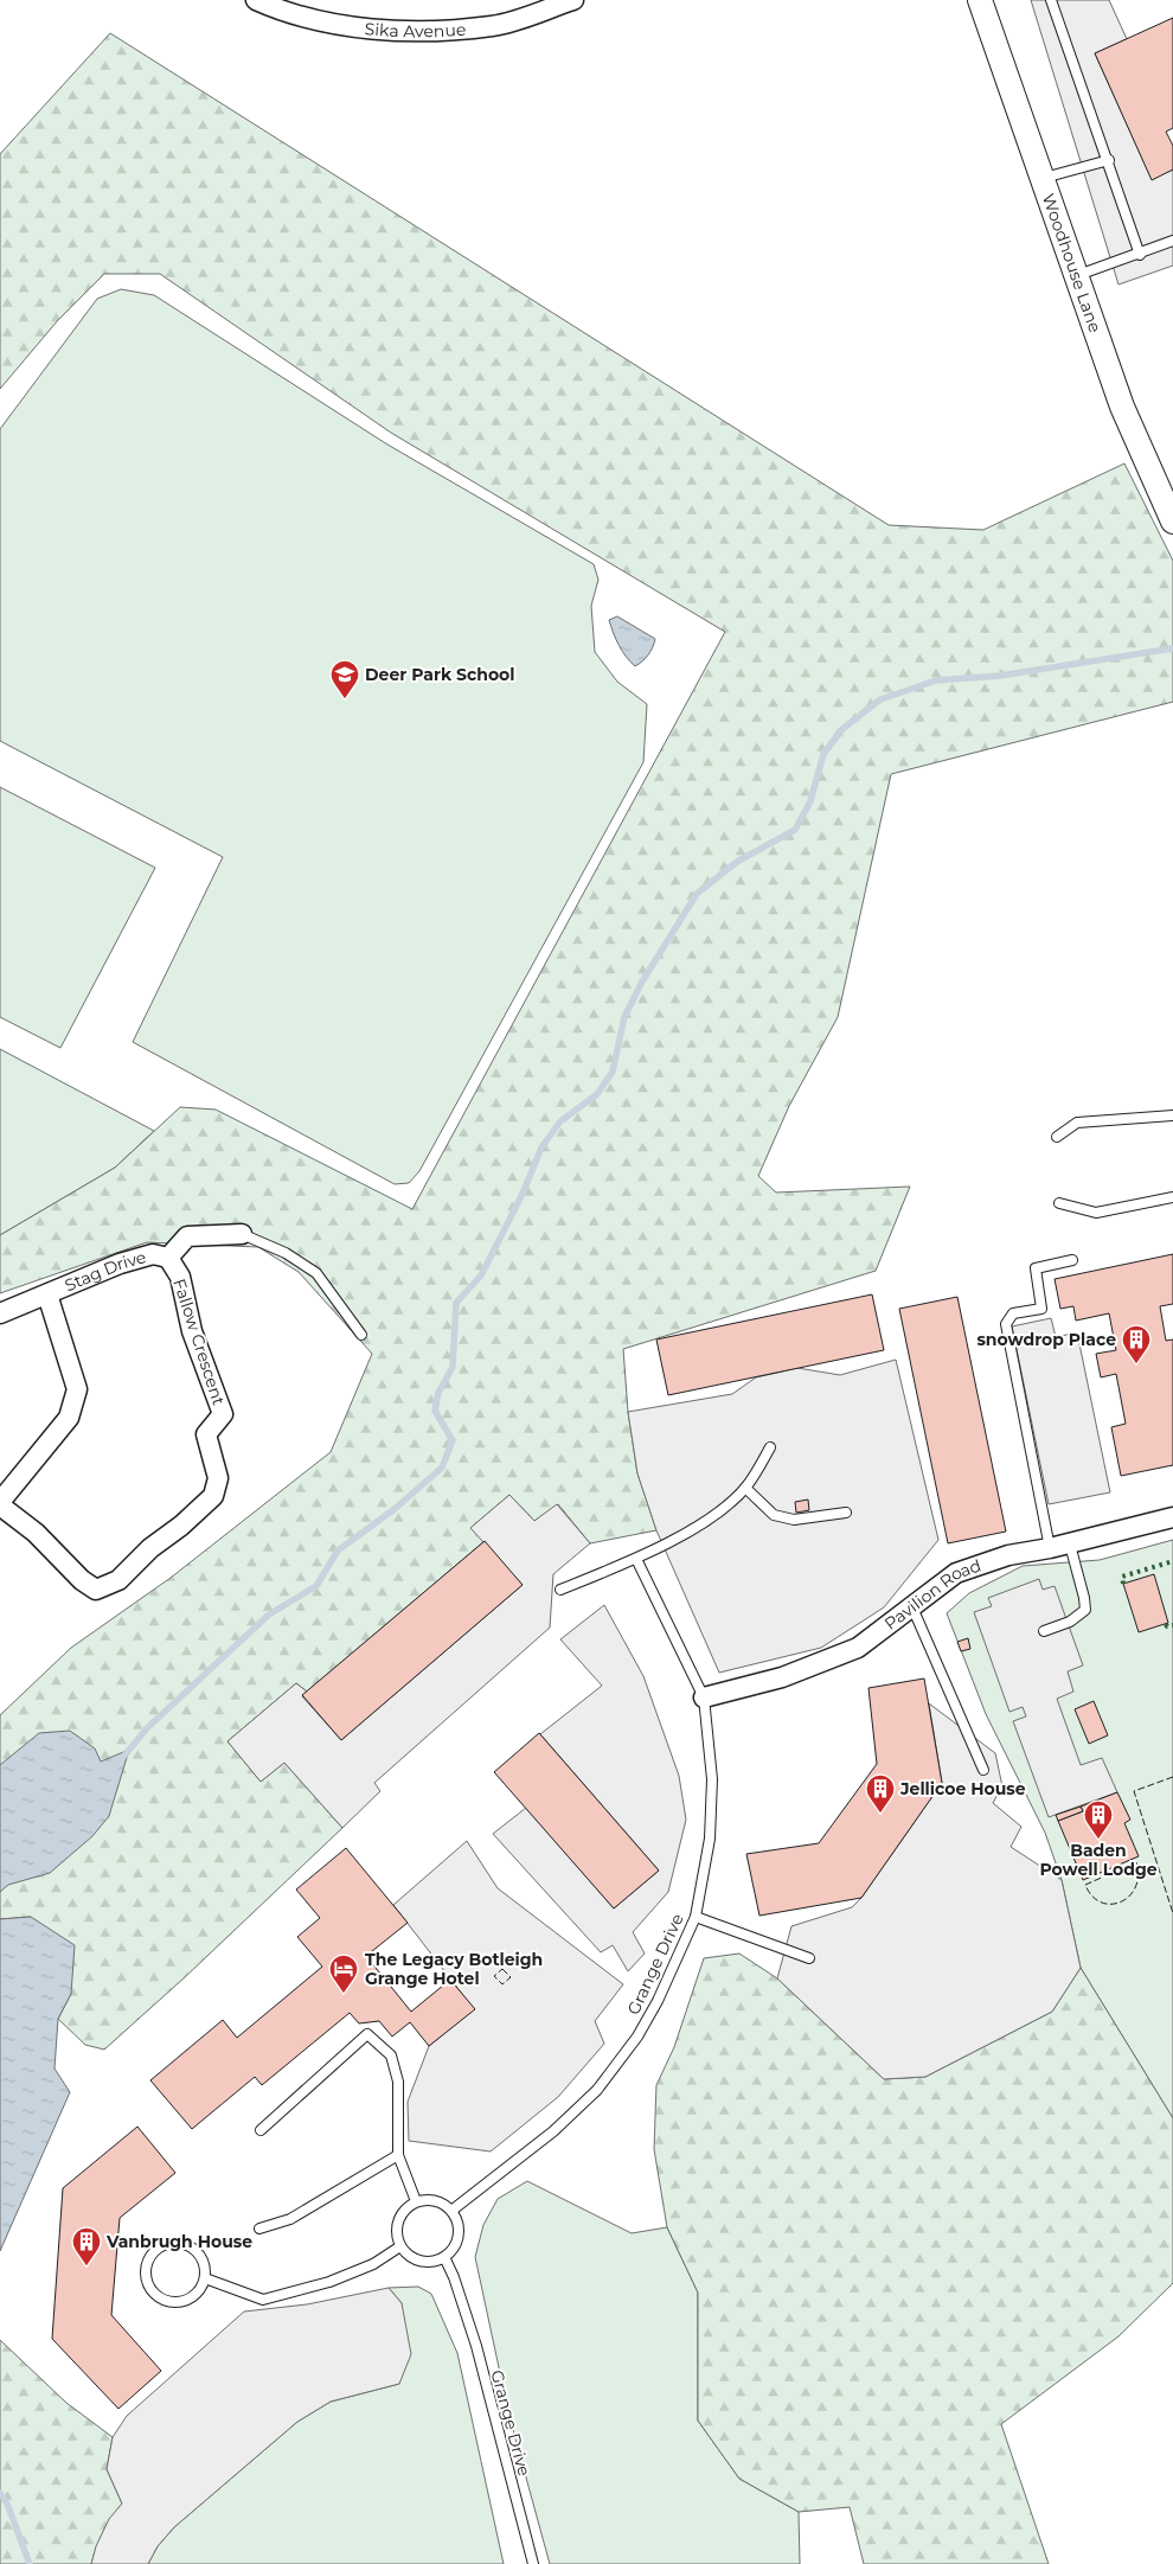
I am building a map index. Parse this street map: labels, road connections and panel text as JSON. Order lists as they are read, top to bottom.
{
  "streets": {
    "street": [
      "Sika Avenue",
      "Woodhouse Lane",
      "Stag Drive",
      "Fallow Crescent",
      "Pavilion Road"
    ],
    "lane": ["Grange Drive"]
  },
  "crossings": [
    ["Stag Drive", "Fallow Crescent"],
    ["Pavilion Road", "Grange Drive"]
  ],
  "places": {
    "school or university": ["Deer Park School"],
    "building": [
      "snowdrop Place",
      "Jellicoe House",
      "Baden Powell Lodge",
      "Vanbrugh House"
    ],
    "hotel": ["The Legacy Botleigh Grange Hotel"]
  }
}
